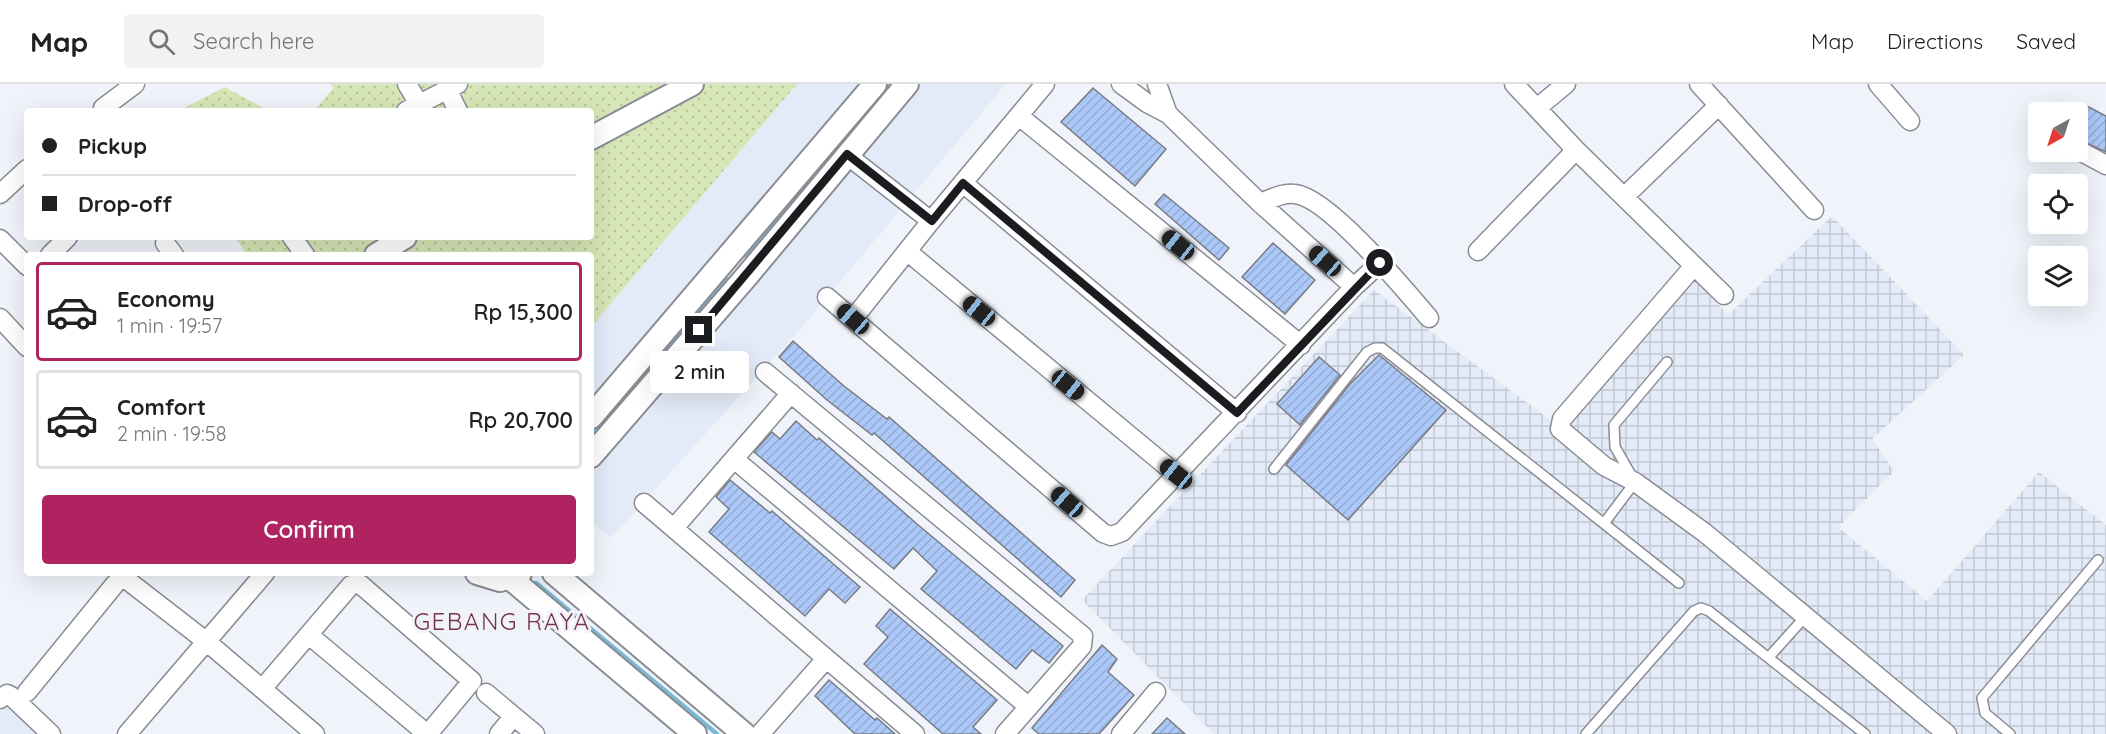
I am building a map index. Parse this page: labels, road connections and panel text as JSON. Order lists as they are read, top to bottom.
{
  "districts": ["GEBANG RAYA"],
  "north": "bottom left",
  "page": {
    "header": "Map",
    "search": "Search here",
    "nav": ["Map", "Directions", "Saved"],
    "banner": ["Pickup", "Drop-off"],
    "list": [
      {
        "name": "Economy",
        "note": "1 min · 19:57",
        "value": "Rp 15,300"
      },
      {
        "name": "Comfort",
        "note": "2 min · 19:58",
        "value": "Rp 20,700"
      }
    ],
    "bubble": "2 min",
    "buttons": "Confirm"
  }
}
